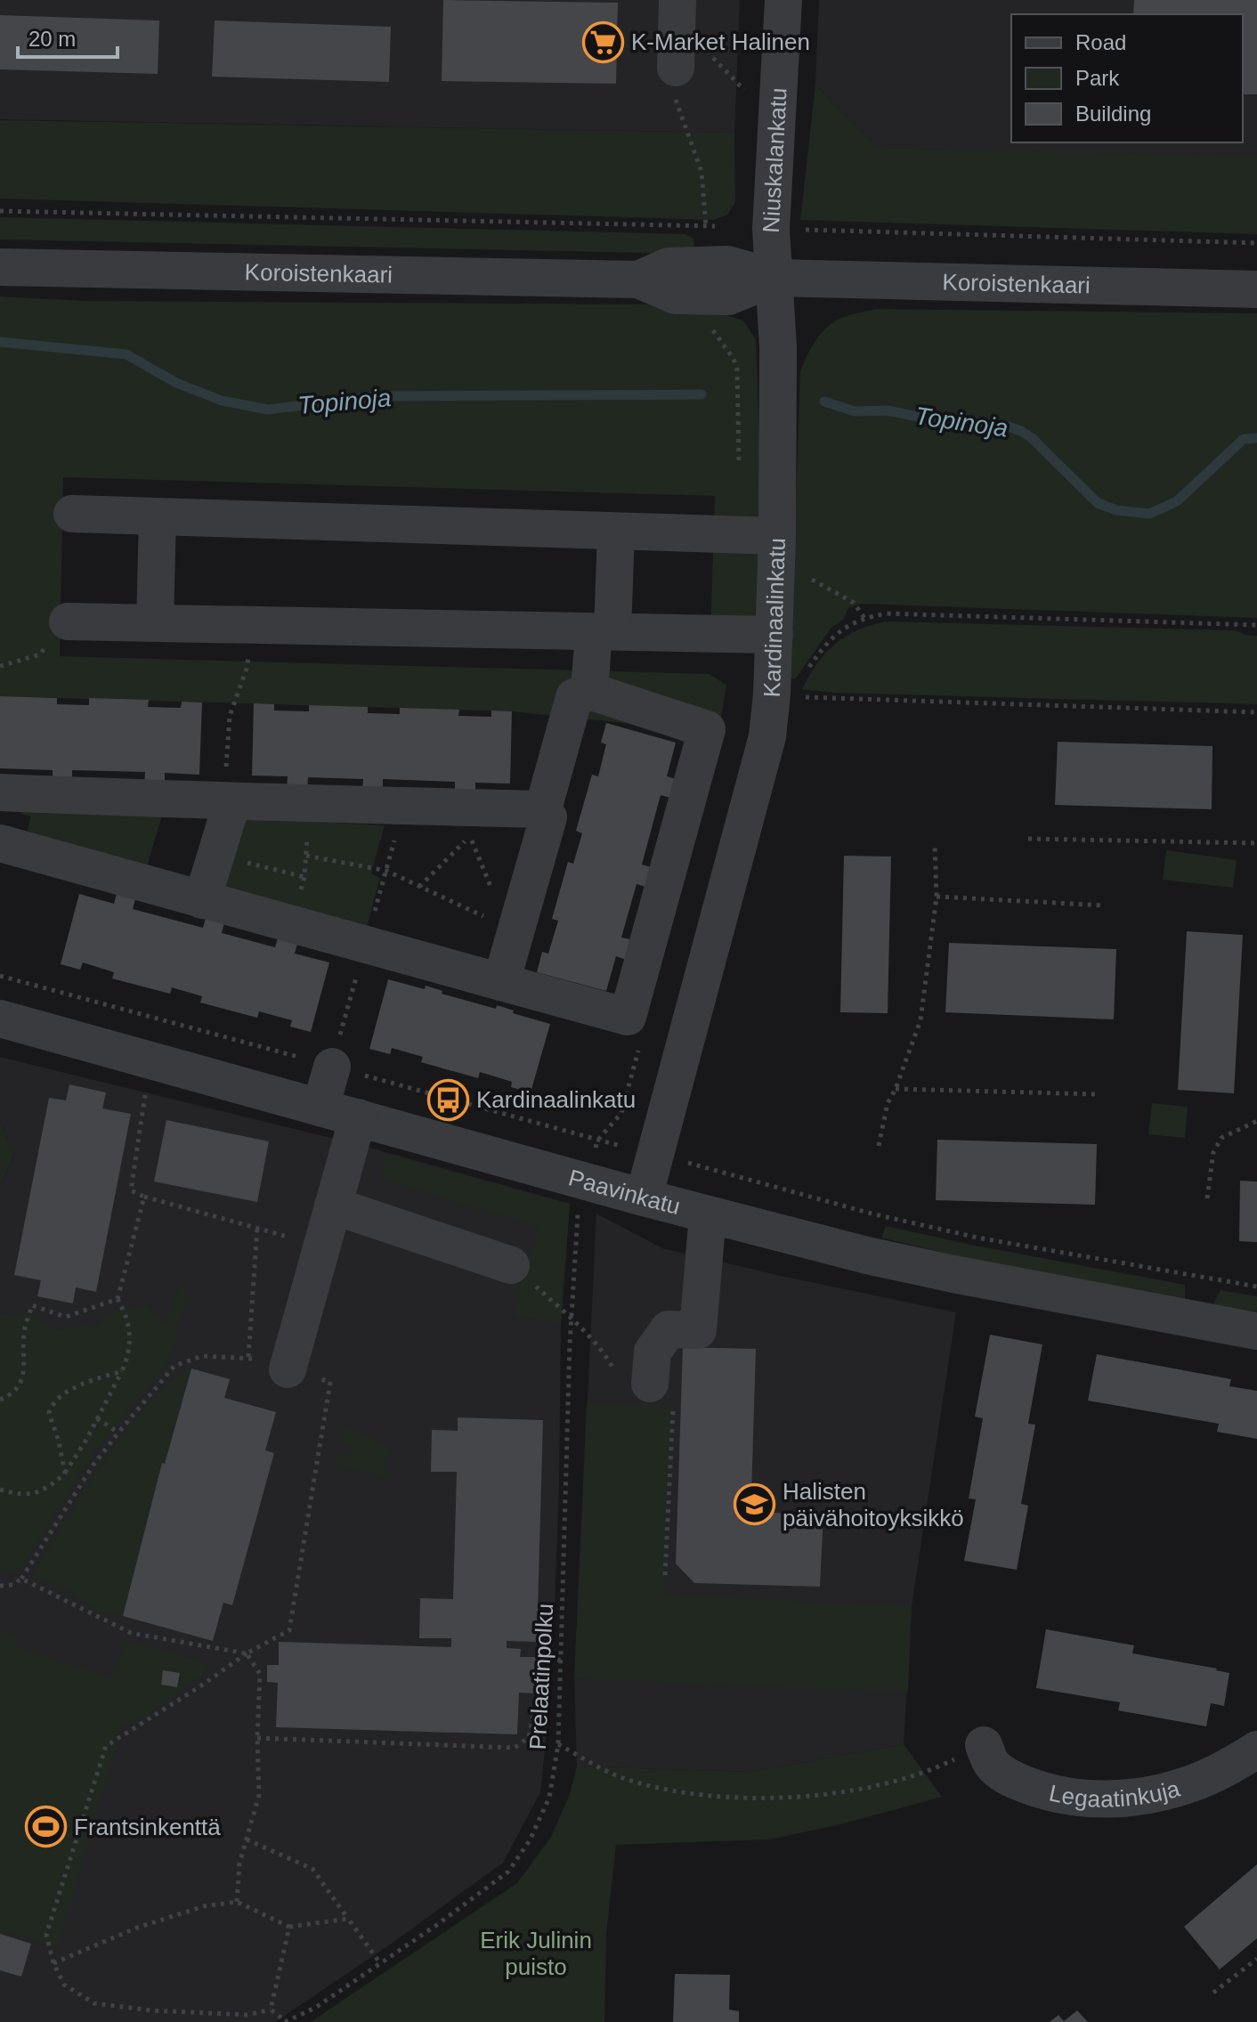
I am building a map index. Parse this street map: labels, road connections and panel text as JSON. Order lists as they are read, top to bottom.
{
  "streets": {
    "street": [
      "Niuskalankatu",
      "Koroistenkaari",
      "Kardinaalinkatu",
      "Paavinkatu",
      "Legaatinkuja"
    ],
    "path": ["Prelaatinpolku"]
  },
  "crossings": [
    ["Niuskalankatu", "Koroistenkaari"],
    ["Niuskalankatu", "Kardinaalinkatu"],
    ["Koroistenkaari", "Kardinaalinkatu"],
    ["Kardinaalinkatu", "Paavinkatu"]
  ],
  "water": ["Topinoja"],
  "parks": ["Erik Julinin puisto"],
  "places": {
    "supermarket": ["K-Market Halinen"],
    "bus stop": ["Kardinaalinkatu"],
    "school or university": ["Halisten päivähoitoyksikkö"],
    "sports": ["Frantsinkenttä"]
  },
  "legend": ["Road", "Park", "Building"],
  "scale_bar": "20 m"
}
